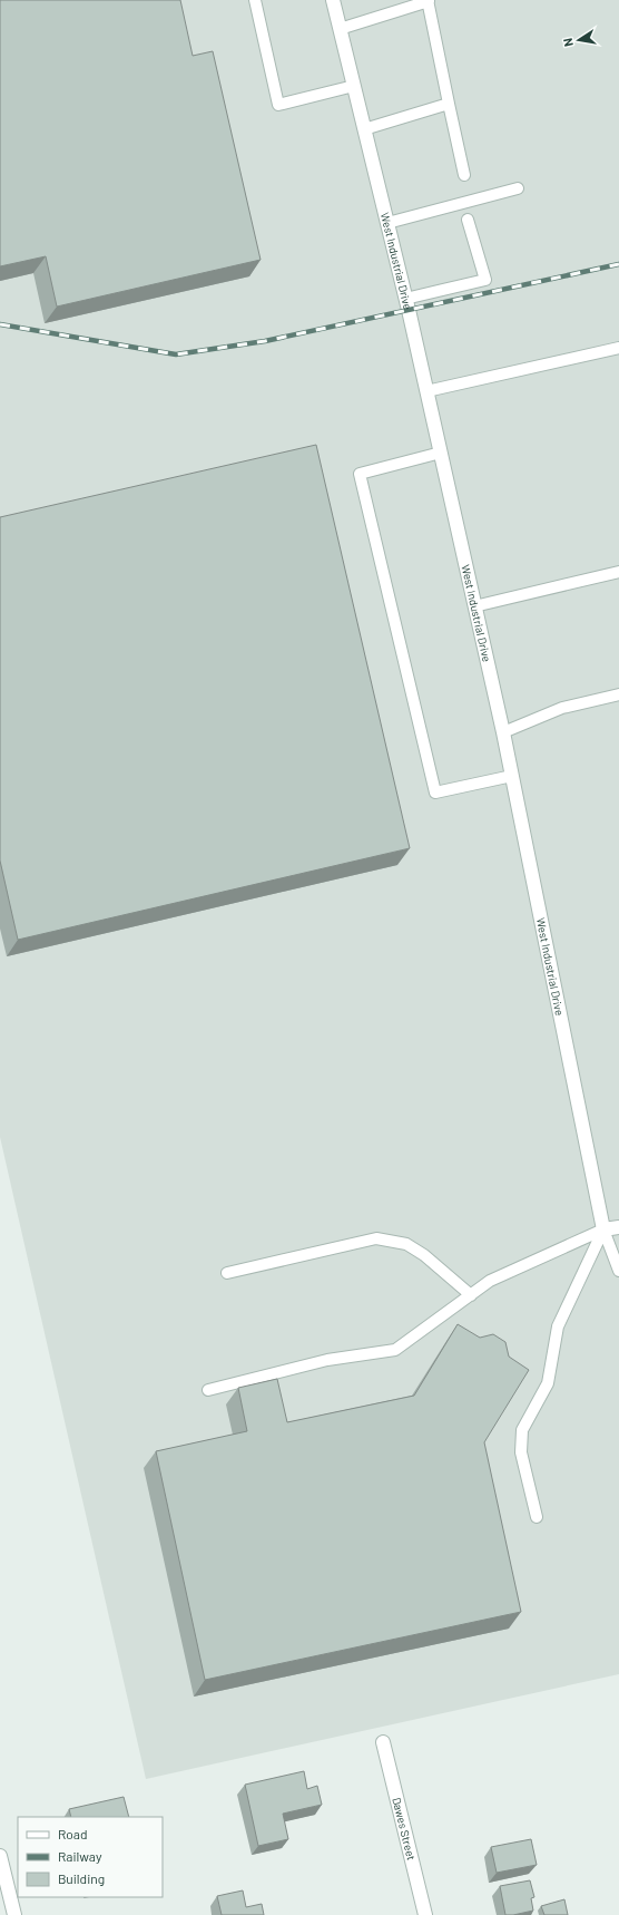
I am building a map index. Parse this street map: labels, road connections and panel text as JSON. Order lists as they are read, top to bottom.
{
  "streets": {
    "street": ["West Industrial Drive", "Dawes Street"]
  },
  "legend": ["Road", "Railway", "Building"],
  "north": "left"
}
